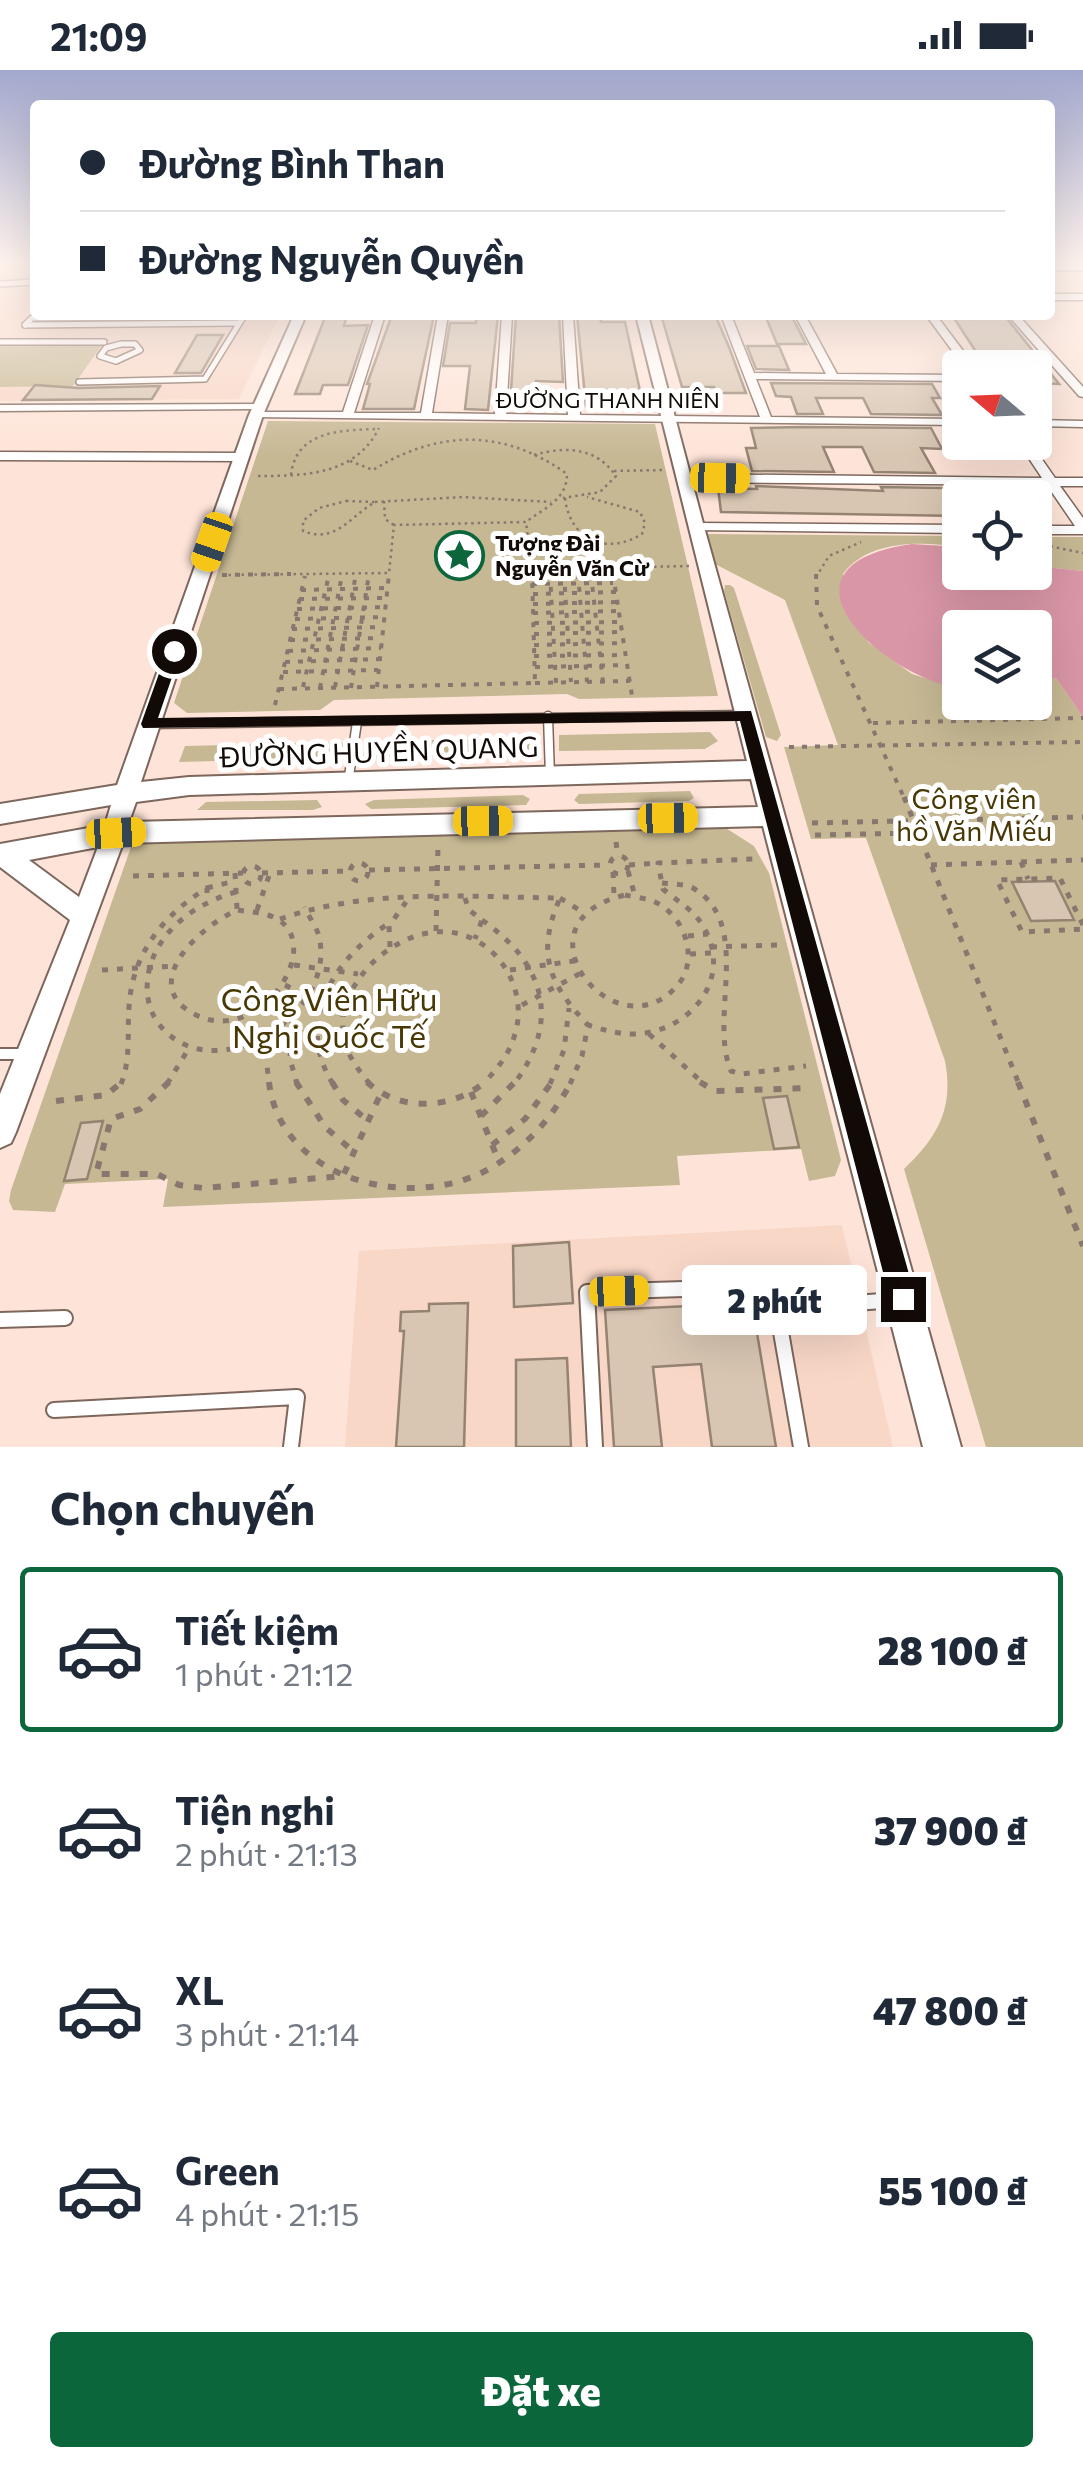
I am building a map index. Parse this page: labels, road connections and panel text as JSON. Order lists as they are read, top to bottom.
{
  "streets": {
    "street": ["ĐƯỜNG THANH NIÊN", "ĐƯỜNG HUYỀN QUANG"]
  },
  "parks": ["Công viên hồ Văn Miếu", "Công Viên Hữu Nghị Quốc Tế"],
  "places": {
    "place": ["Tượng Đài Nguyễn Văn Cừ"]
  },
  "north": "left",
  "page": {
    "status": "21:09",
    "banner": ["Đường Bình Than", "Đường Nguyễn Quyền"],
    "bubble": "2 phút",
    "heading": "Chọn chuyến",
    "list": [
      {
        "name": "Tiết kiệm",
        "note": "1 phút · 21:12",
        "value": "28 100 ₫"
      },
      {
        "name": "Tiện nghi",
        "note": "2 phút · 21:13",
        "value": "37 900 ₫"
      },
      {
        "name": "XL",
        "note": "3 phút · 21:14",
        "value": "47 800 ₫"
      },
      {
        "name": "Green",
        "note": "4 phút · 21:15",
        "value": "55 100 ₫"
      }
    ],
    "buttons": "Đặt xe"
  }
}
